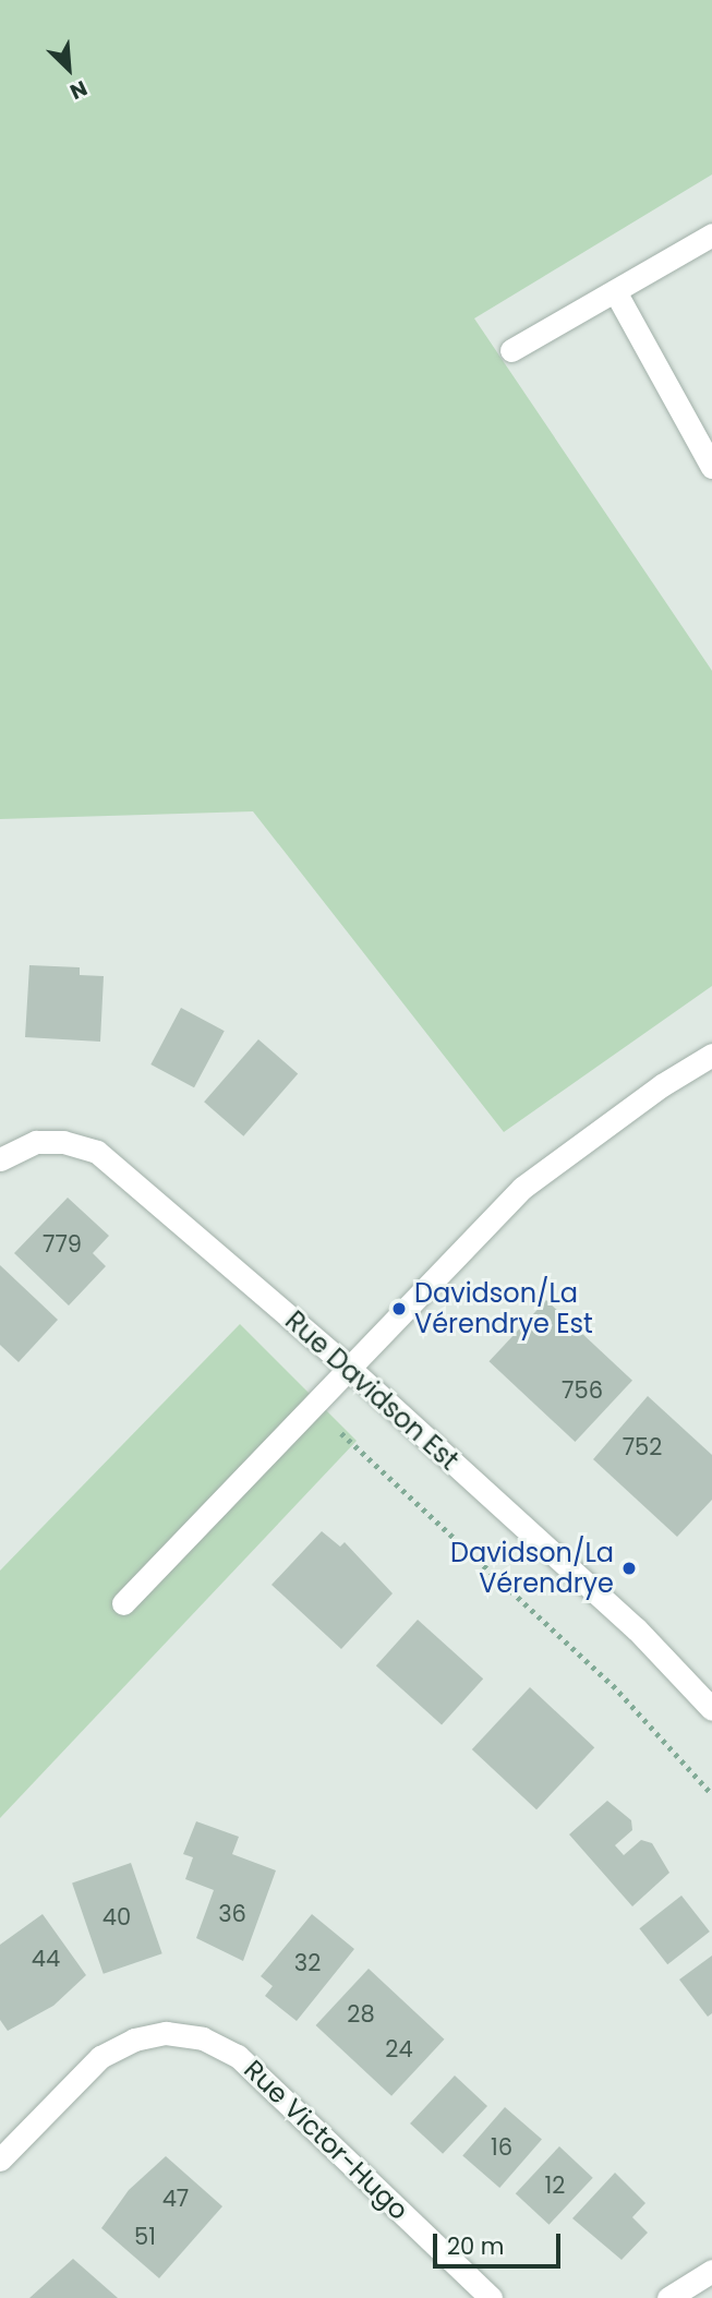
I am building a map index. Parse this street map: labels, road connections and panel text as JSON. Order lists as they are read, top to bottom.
{
  "streets": {
    "street": ["Rue Davidson Est", "Rue Victor-Hugo"]
  },
  "places": ["Davidson/La Vérendrye Est", "Davidson/La Vérendrye"],
  "house_numbers": [
    "779",
    "756",
    "752",
    "36",
    "40",
    "44",
    "32",
    "28",
    "24",
    "16",
    "12",
    "47",
    "51"
  ],
  "scale_bar": "20 m",
  "north": "bottom right"
}
